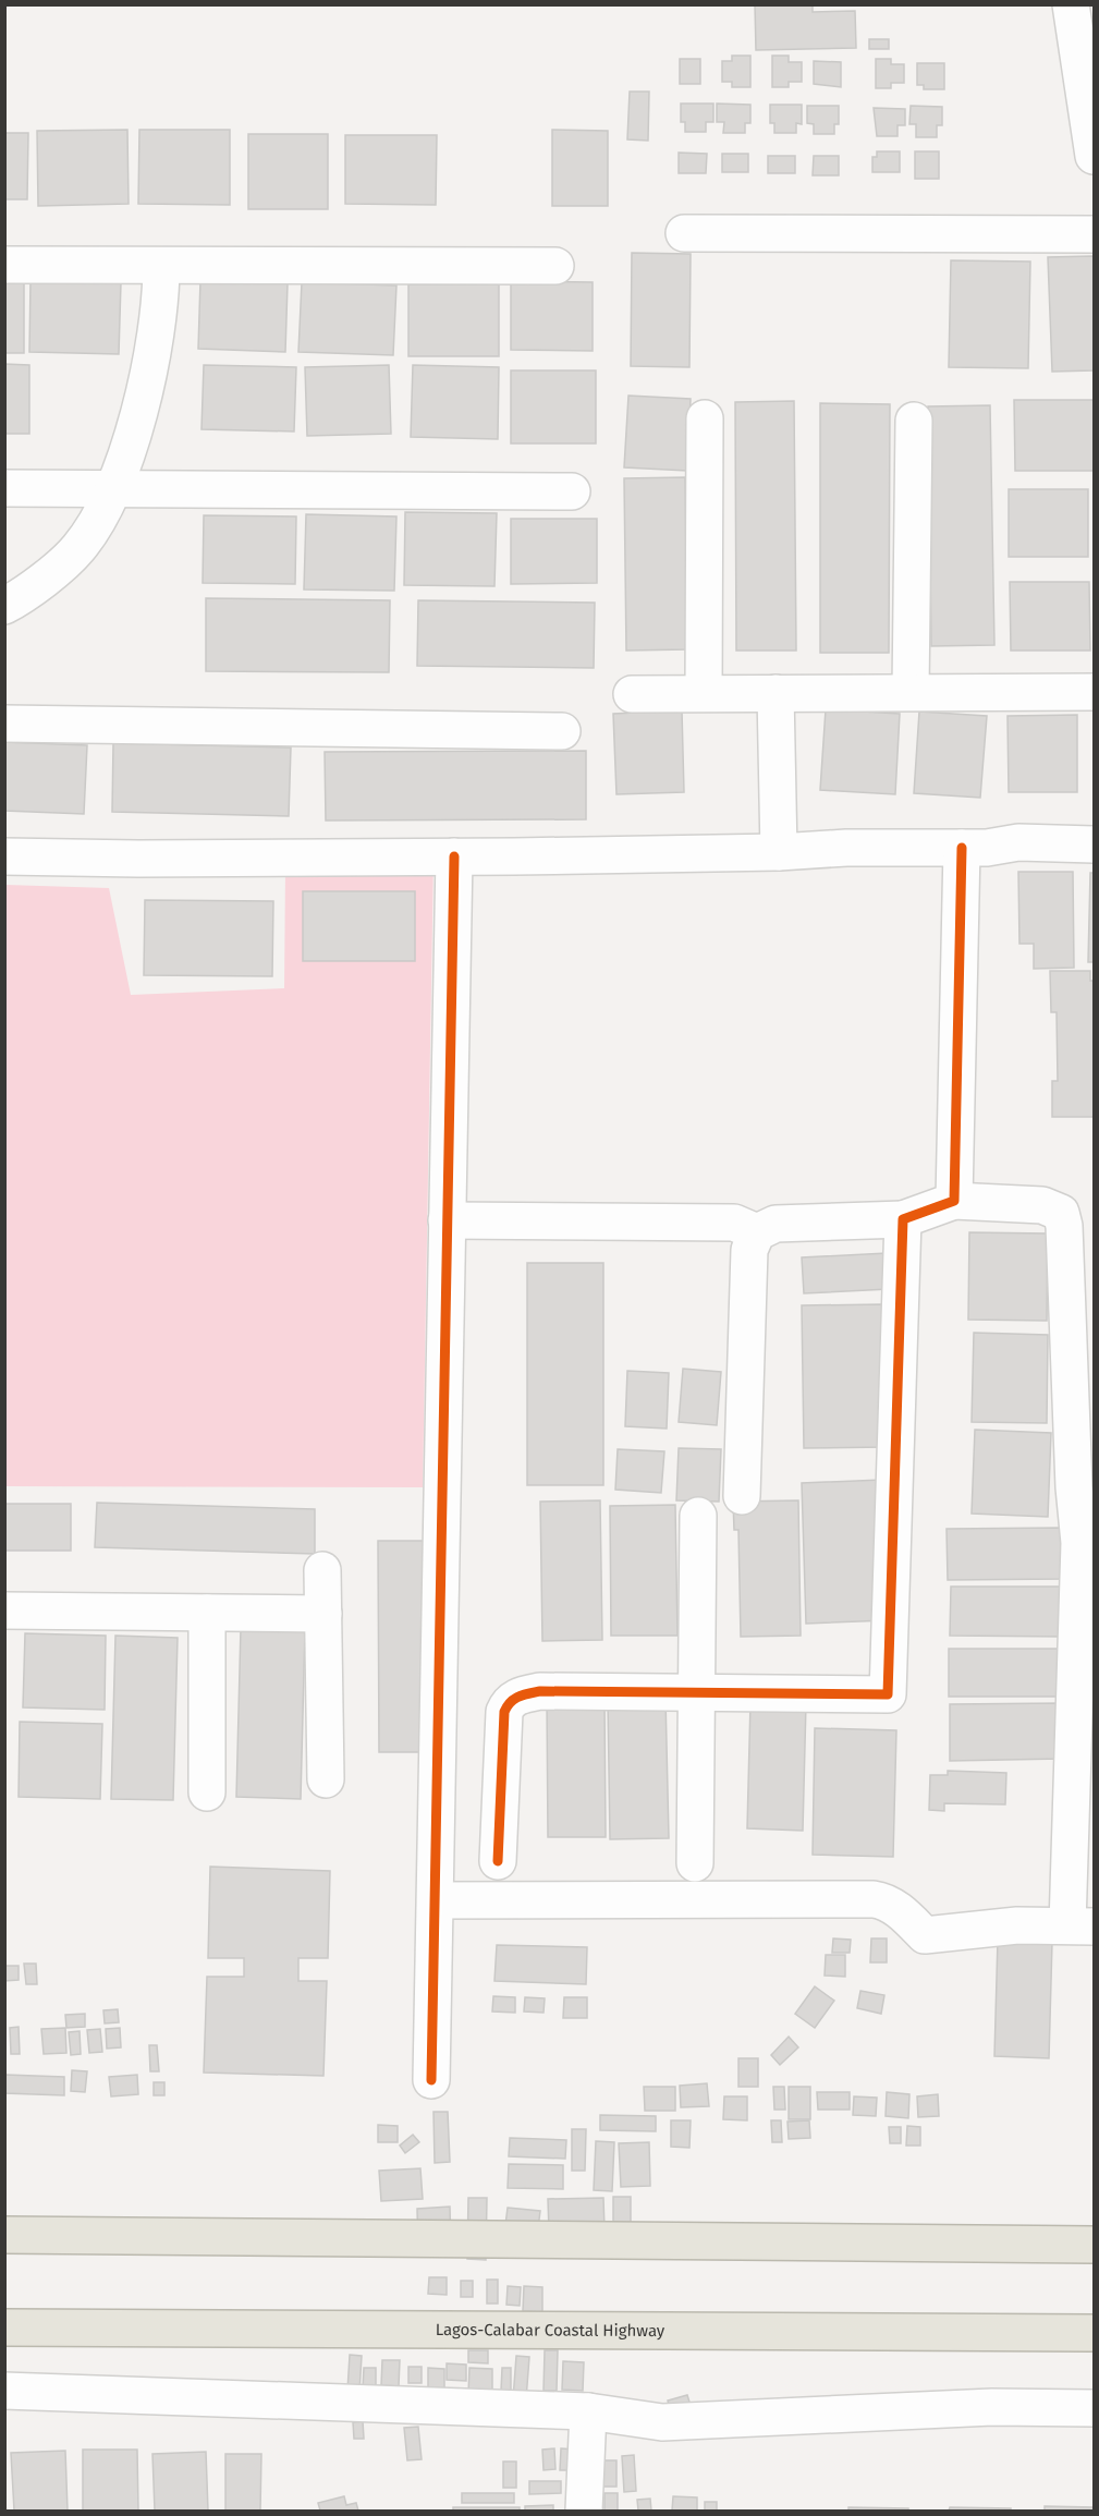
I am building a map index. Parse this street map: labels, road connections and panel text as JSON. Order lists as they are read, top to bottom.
{
  "streets": {
    "highway": ["Lagos-Calabar Coastal Highway"]
  }
}
